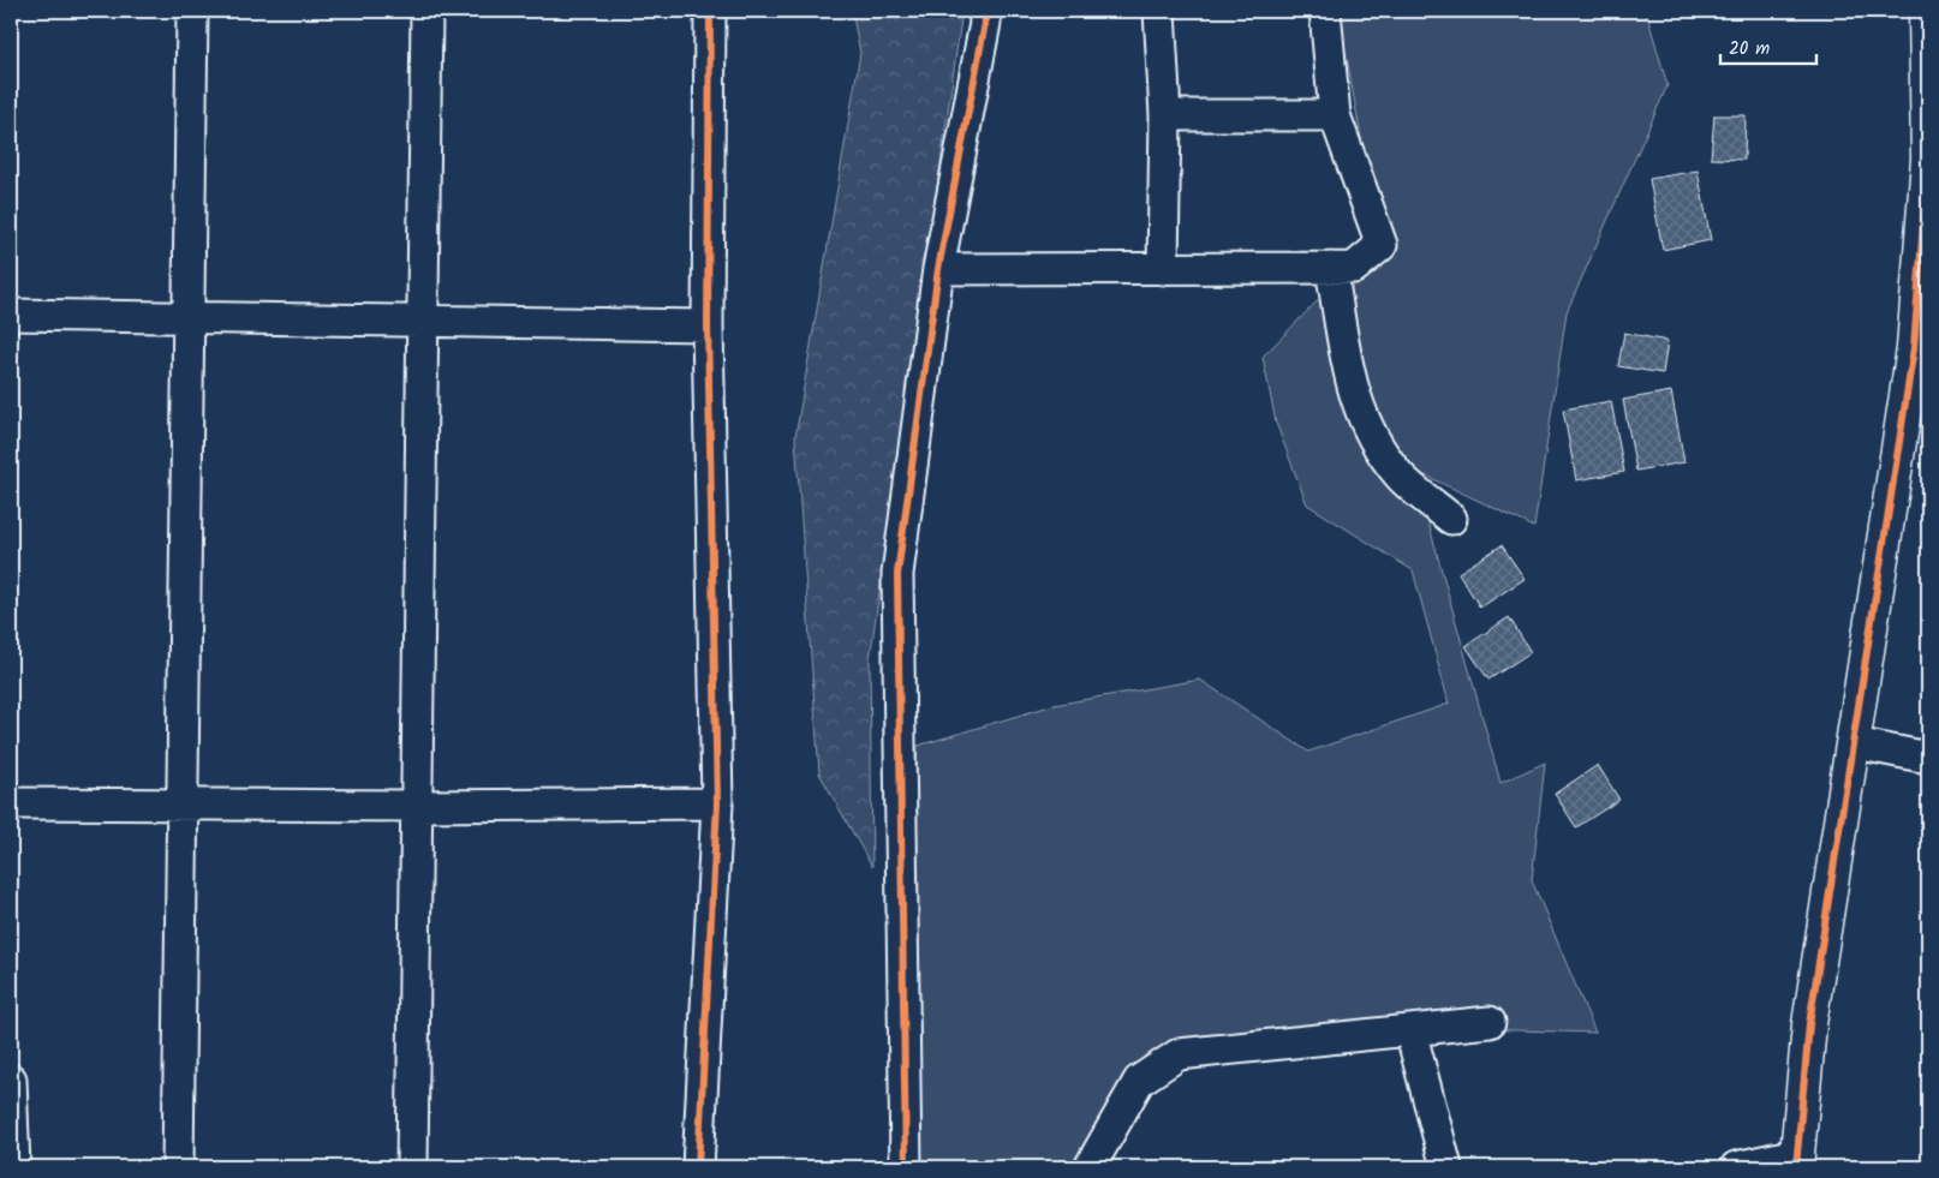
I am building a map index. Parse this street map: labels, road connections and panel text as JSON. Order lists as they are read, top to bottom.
{
  "scale_bar": "20 m"
}
